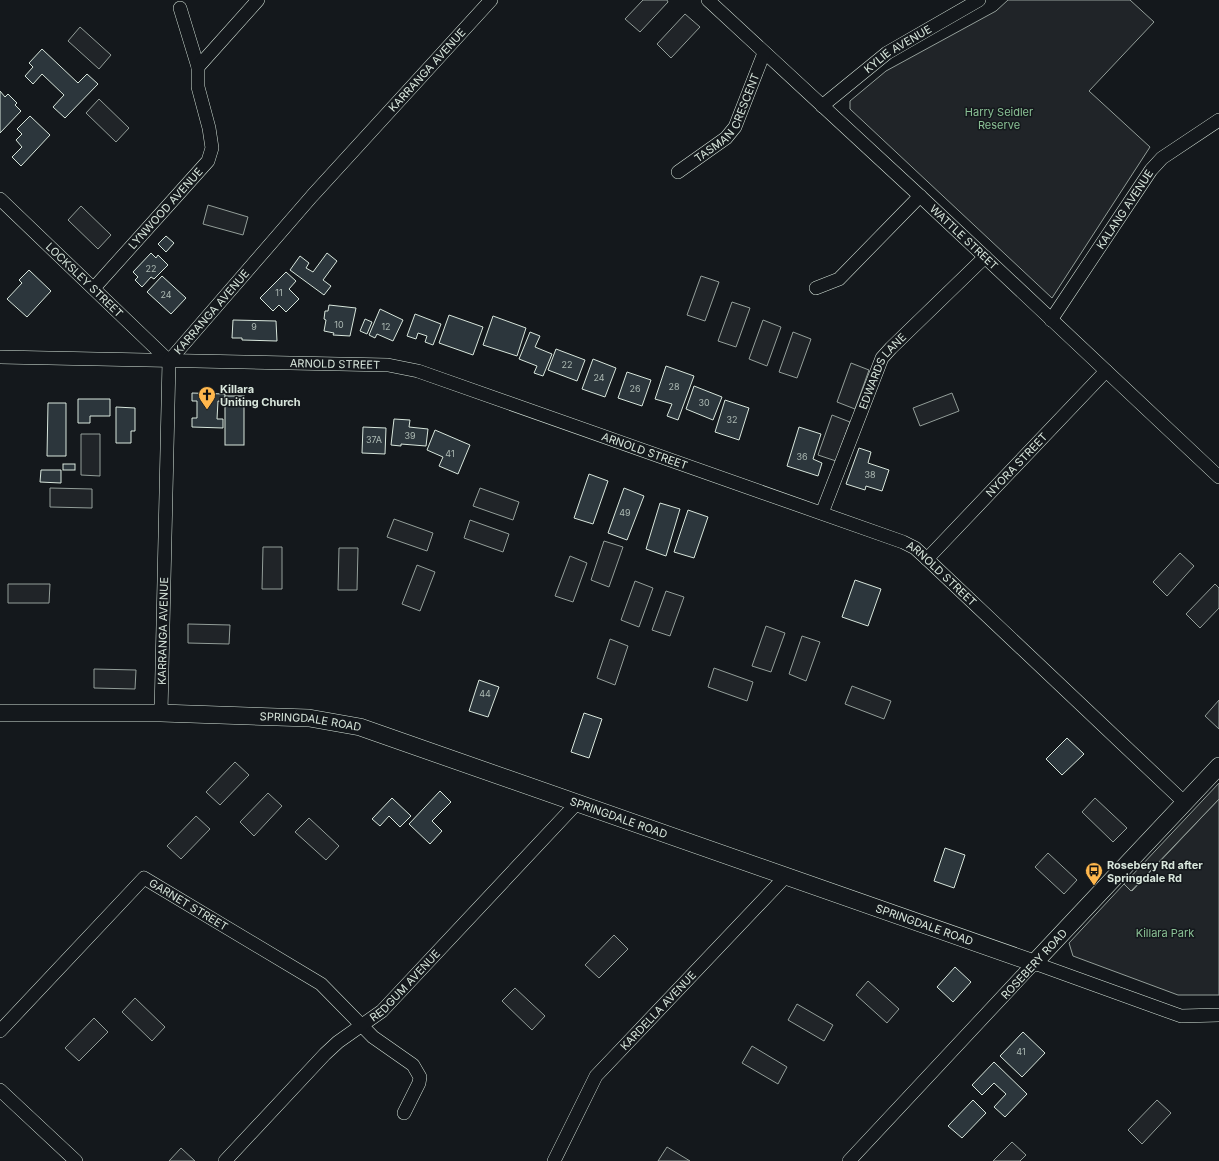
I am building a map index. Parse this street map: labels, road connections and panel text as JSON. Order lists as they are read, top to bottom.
{
  "streets": {
    "main road": ["SPRINGDALE ROAD", "ROSEBERY ROAD"],
    "street": [
      "KYLIE AVENUE",
      "KARRANGA AVENUE",
      "TASMAN CRESCENT",
      "LYNWOOD AVENUE",
      "KALANG AVENUE",
      "WATTLE STREET",
      "LOCKSLEY STREET",
      "ARNOLD STREET",
      "EDWARDS LANE",
      "NYORA STREET",
      "GARNET STREET",
      "REDGUM AVENUE",
      "KARDELLA AVENUE"
    ]
  },
  "crossings": [
    ["KYLIE AVENUE", "WATTLE STREET"],
    ["KARRANGA AVENUE", "LOCKSLEY STREET"],
    ["KARRANGA AVENUE", "ARNOLD STREET"],
    ["KARRANGA AVENUE", "SPRINGDALE ROAD"],
    ["TASMAN CRESCENT", "WATTLE STREET"],
    ["LYNWOOD AVENUE", "LOCKSLEY STREET"],
    ["KALANG AVENUE", "WATTLE STREET"],
    ["WATTLE STREET", "EDWARDS LANE"],
    ["WATTLE STREET", "NYORA STREET"],
    ["LOCKSLEY STREET", "ARNOLD STREET"],
    ["ARNOLD STREET", "EDWARDS LANE"],
    ["ARNOLD STREET", "NYORA STREET"],
    ["ARNOLD STREET", "ROSEBERY ROAD"],
    ["SPRINGDALE ROAD", "ROSEBERY ROAD"],
    ["SPRINGDALE ROAD", "REDGUM AVENUE"],
    ["SPRINGDALE ROAD", "KARDELLA AVENUE"],
    ["GARNET STREET", "REDGUM AVENUE"]
  ],
  "parks": ["Harry Seidler Reserve", "Killara Park"],
  "places": {
    "church": ["Killara Uniting Church"],
    "bus stop": ["Rosebery Rd after Springdale Rd"]
  },
  "house_numbers": [
    "22",
    "11",
    "24",
    "10",
    "9",
    "12",
    "22",
    "24",
    "28",
    "26",
    "30",
    "32",
    "39",
    "37A",
    "41",
    "36",
    "38",
    "49",
    "44",
    "41"
  ]
}
